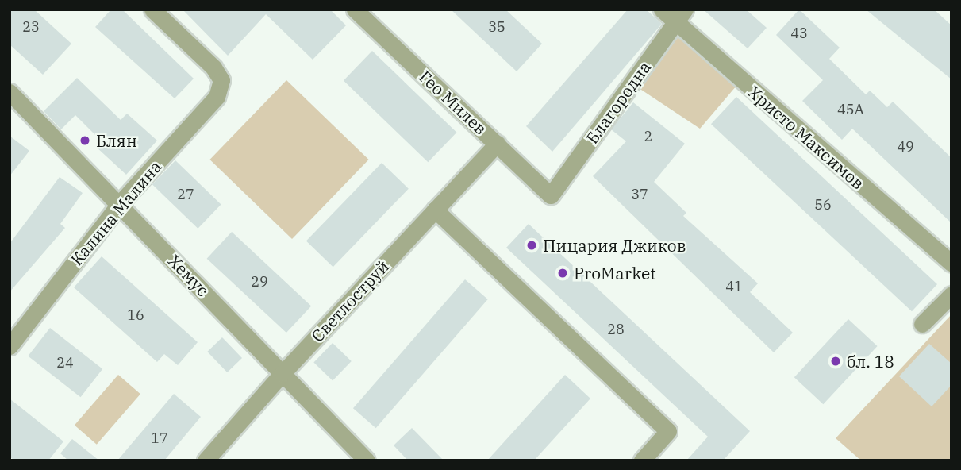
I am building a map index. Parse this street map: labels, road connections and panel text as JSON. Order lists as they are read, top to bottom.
{
  "streets": {
    "street": [
      "Гео Милев",
      "Благородна",
      "Христо Максимов",
      "Калина Малина",
      "Хемус",
      "Светлоструй"
    ]
  },
  "crossings": [
    ["Гео Милев", "Благородна"],
    ["Гео Милев", "Светлоструй"],
    ["Благородна", "Христо Максимов"],
    ["Калина Малина", "Хемус"],
    ["Хемус", "Светлоструй"]
  ],
  "places": [
    "Блян",
    "Пицария Джиков",
    "ProMarket",
    "бл. 18"
  ],
  "house_numbers": [
    "23",
    "35",
    "43",
    "45А",
    "2",
    "49",
    "27",
    "37",
    "56",
    "29",
    "41",
    "16",
    "28",
    "24",
    "17"
  ]
}
